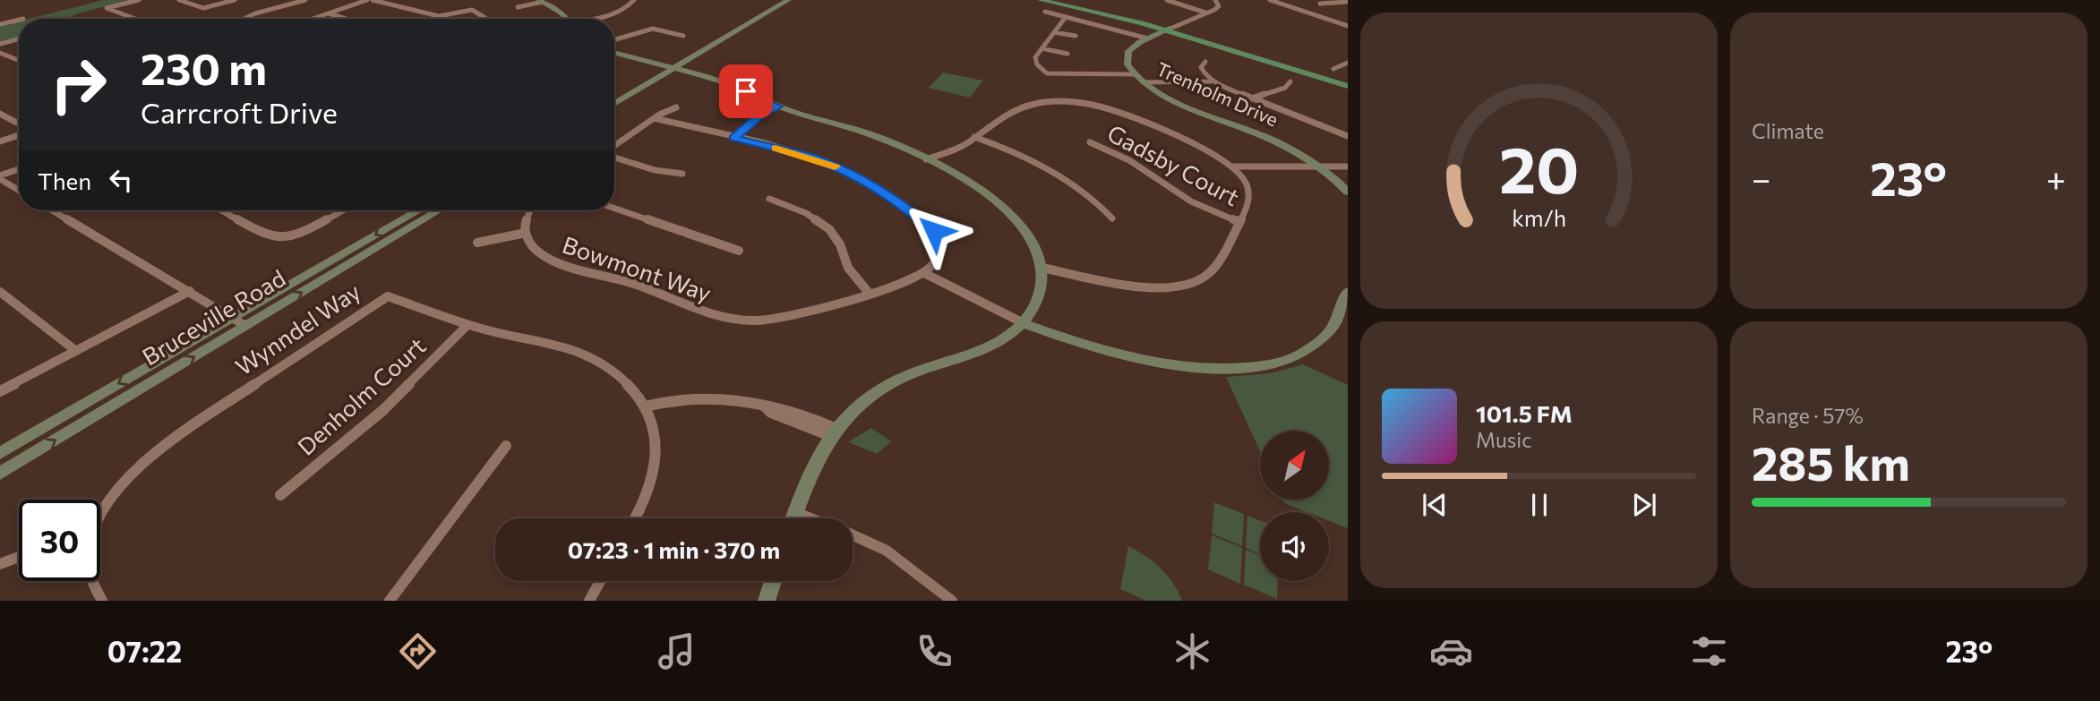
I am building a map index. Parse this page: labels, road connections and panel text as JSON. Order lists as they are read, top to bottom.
{
  "streets": {
    "street": [
      "Trenholm Drive",
      "Gadsby Court",
      "Bowmont Way",
      "Bruceville Road",
      "Wynndel Way",
      "Denholm Court"
    ]
  },
  "crossings": [
    ["Wynndel Way", "Denholm Court"]
  ],
  "north": "top right",
  "page": {
    "tile": [
      "Climate",
      ["Range · 57%", "285 km"]
    ],
    "turn": ["230 m", "Carrcroft Drive"],
    "then": "Then",
    "heat": ["−", "23°", "+"],
    "song": ["101.5 FM", "Music"],
    "limit": "30",
    "trip": "07:23 · 1 min · 370 m",
    "tabs": ["07:22", "23°"],
    "gauge": ["20", "km/h"]
  }
}
